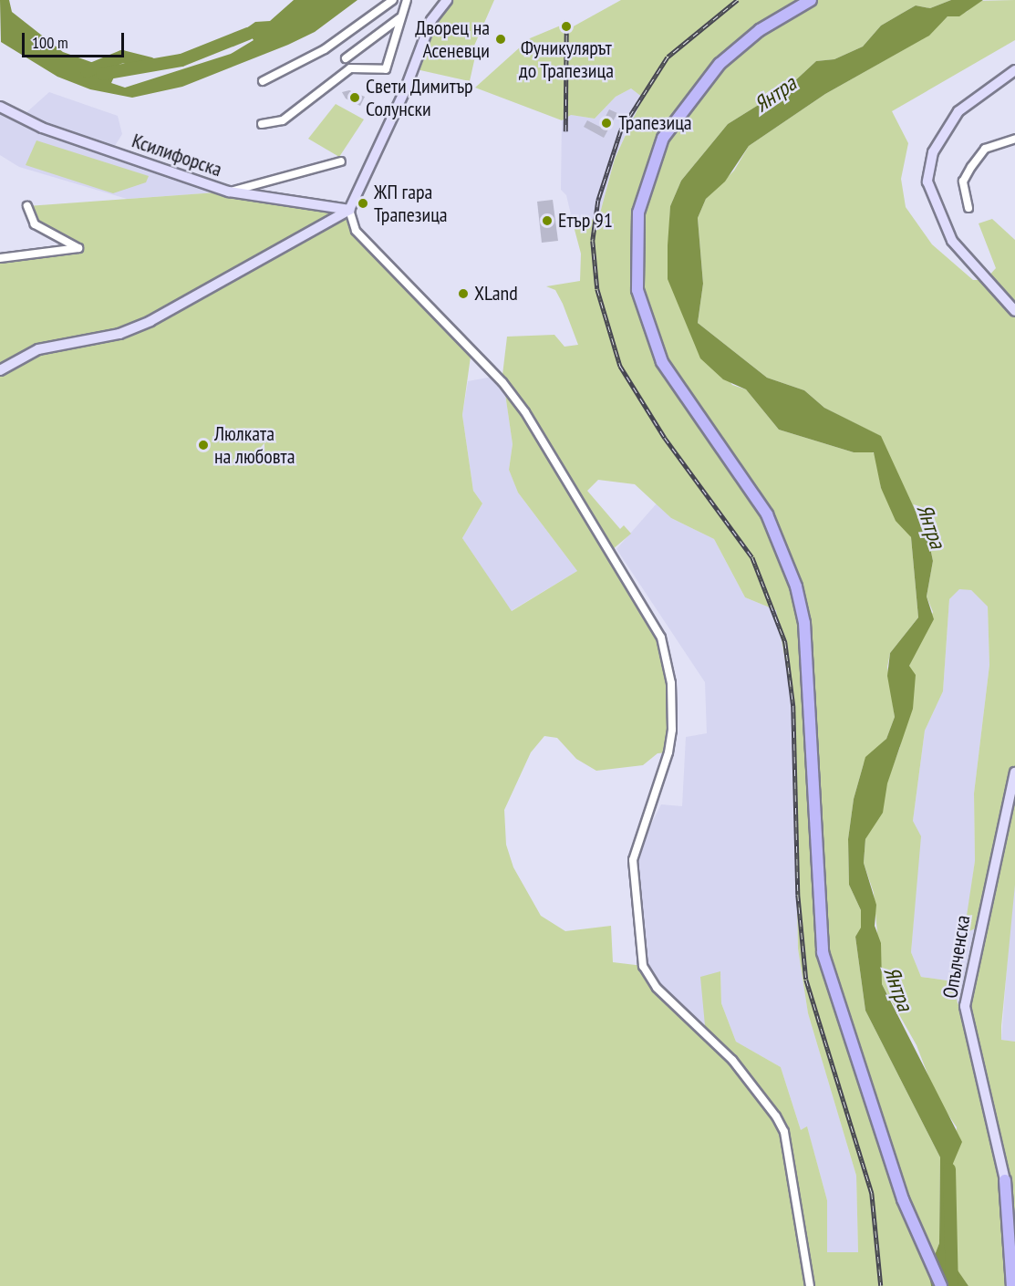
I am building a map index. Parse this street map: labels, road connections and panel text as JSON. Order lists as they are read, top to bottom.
{
  "streets": {
    "street": ["Ксилифорска", "Опълченска"]
  },
  "water": ["Янтра"],
  "places": [
    "Фуникулярът до Трапезица",
    "Дворец на Асеневци",
    "Свети Димитър Солунски",
    "Трапезица",
    "ЖП гара Трапезица",
    "Етър 91",
    "XLand",
    "Люлката на любовта"
  ],
  "scale_bar": "100 m"
}
